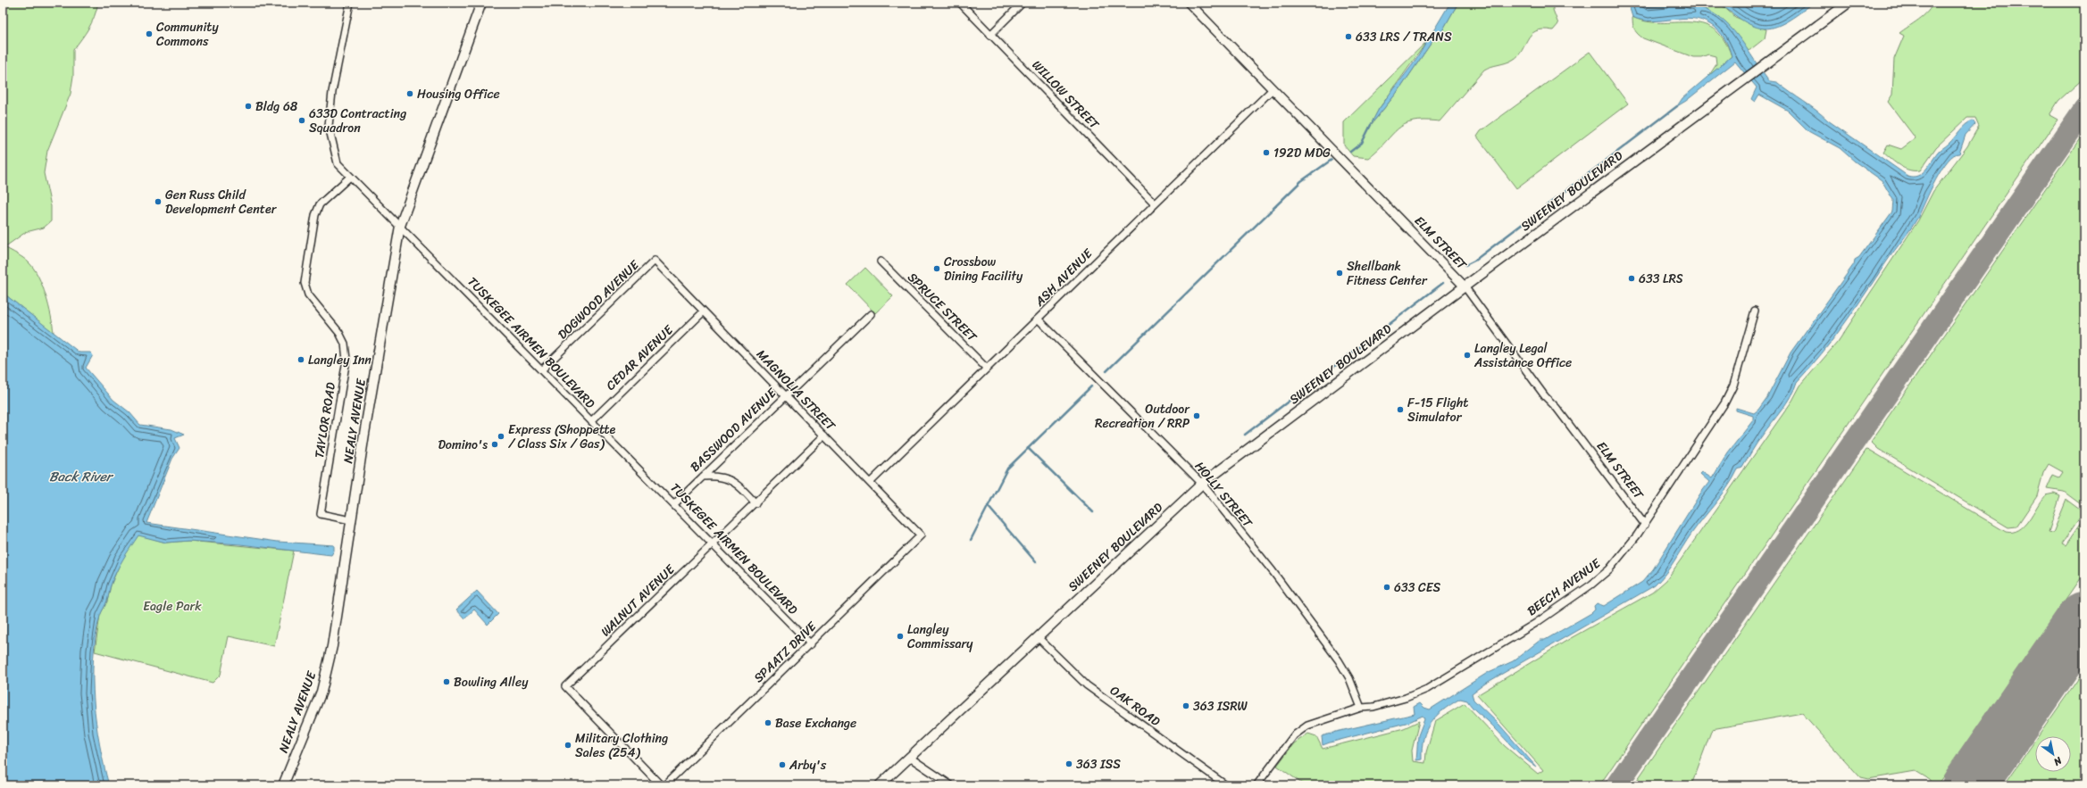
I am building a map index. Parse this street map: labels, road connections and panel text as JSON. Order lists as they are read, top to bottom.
{
  "streets": {
    "main road": ["SWEENEY BOULEVARD", "NEALY AVENUE"],
    "street": [
      "WILLOW STREET",
      "ELM STREET",
      "ASH AVENUE",
      "DOGWOOD AVENUE",
      "SPRUCE STREET",
      "TUSKEGEE AIRMEN BOULEVARD",
      "CEDAR AVENUE",
      "MAGNOLIA STREET",
      "TAYLOR ROAD",
      "BASSWOOD AVENUE",
      "HOLLY STREET",
      "BEECH AVENUE",
      "WALNUT AVENUE",
      "SPAATZ DRIVE",
      "OAK ROAD"
    ]
  },
  "crossings": [
    ["WILLOW STREET", "ASH AVENUE"],
    ["SWEENEY BOULEVARD", "ELM STREET"],
    ["SWEENEY BOULEVARD", "HOLLY STREET"],
    ["SWEENEY BOULEVARD", "OAK ROAD"],
    ["ELM STREET", "ASH AVENUE"],
    ["ELM STREET", "BEECH AVENUE"],
    ["ASH AVENUE", "SPRUCE STREET"],
    ["ASH AVENUE", "MAGNOLIA STREET"],
    ["ASH AVENUE", "HOLLY STREET"],
    ["DOGWOOD AVENUE", "TUSKEGEE AIRMEN BOULEVARD"],
    ["DOGWOOD AVENUE", "MAGNOLIA STREET"],
    ["TUSKEGEE AIRMEN BOULEVARD", "CEDAR AVENUE"],
    ["TUSKEGEE AIRMEN BOULEVARD", "TAYLOR ROAD"],
    ["TUSKEGEE AIRMEN BOULEVARD", "NEALY AVENUE"],
    ["TUSKEGEE AIRMEN BOULEVARD", "BASSWOOD AVENUE"],
    ["TUSKEGEE AIRMEN BOULEVARD", "WALNUT AVENUE"],
    ["TUSKEGEE AIRMEN BOULEVARD", "SPAATZ DRIVE"],
    ["CEDAR AVENUE", "MAGNOLIA STREET"],
    ["MAGNOLIA STREET", "BASSWOOD AVENUE"],
    ["MAGNOLIA STREET", "WALNUT AVENUE"],
    ["MAGNOLIA STREET", "SPAATZ DRIVE"],
    ["TAYLOR ROAD", "NEALY AVENUE"],
    ["HOLLY STREET", "BEECH AVENUE"]
  ],
  "water": ["Back River"],
  "parks": ["Eagle Park"],
  "places": [
    "Community Commons",
    "633 LRS / TRANS",
    "Housing Office",
    "Bldg 68",
    "633D Contracting Squadron",
    "192D MDG",
    "Gen Russ Child Development Center",
    "Crossbow Dining Facility",
    "Shellbank Fitness Center",
    "633 LRS",
    "Langley Legal Assistance Office",
    "Langley Inn",
    "F-15 Flight Simulator",
    "Outdoor Recreation / RRP",
    "Express (Shoppette / Class Six / Gas)",
    "Domino's",
    "633 CES",
    "Langley Commissary",
    "Bowling Alley",
    "363 ISRW",
    "Base Exchange",
    "Military Clothing Sales (254)",
    "363 ISS",
    "Arby's"
  ],
  "north": "bottom right"
}
